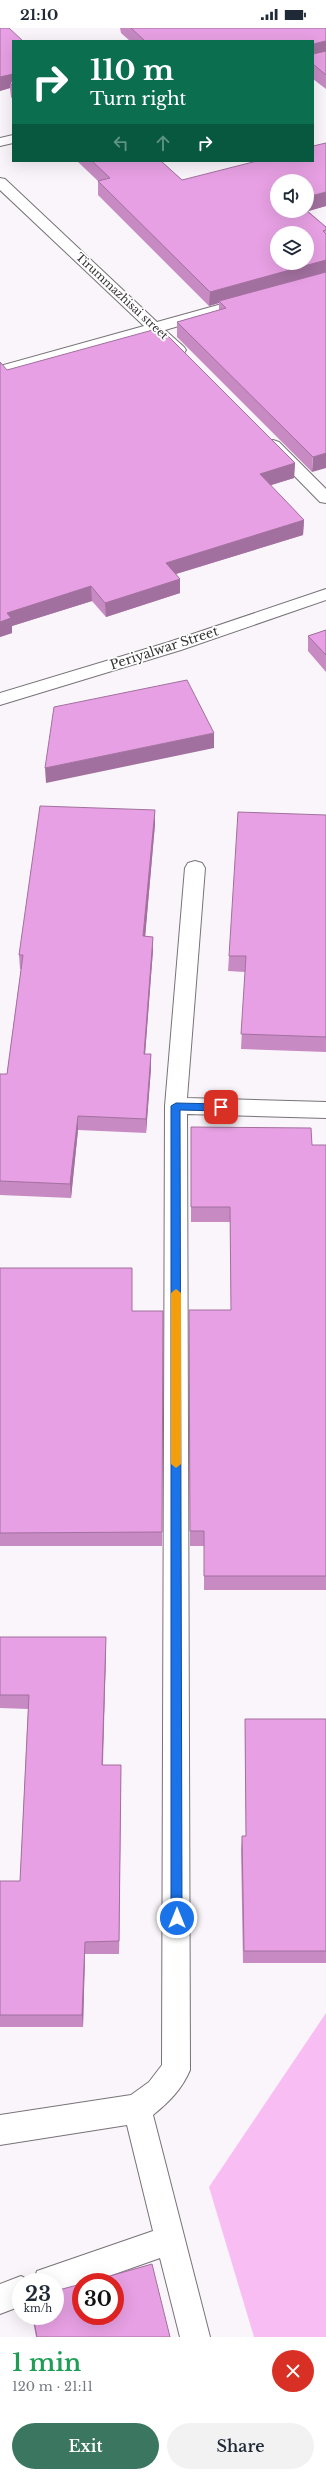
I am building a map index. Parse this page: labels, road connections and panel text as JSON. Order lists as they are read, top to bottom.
{
  "streets": {
    "street": ["Tirummazhisai street", "Periyalwar Street"]
  },
  "page": {
    "status": "21:10",
    "turn": ["110 m", "Turn right"],
    "speed": "23 km/h",
    "limit": "30",
    "heading": ["1 min", "120 m · 21:11"],
    "buttons": ["Exit", "Share"]
  }
}
